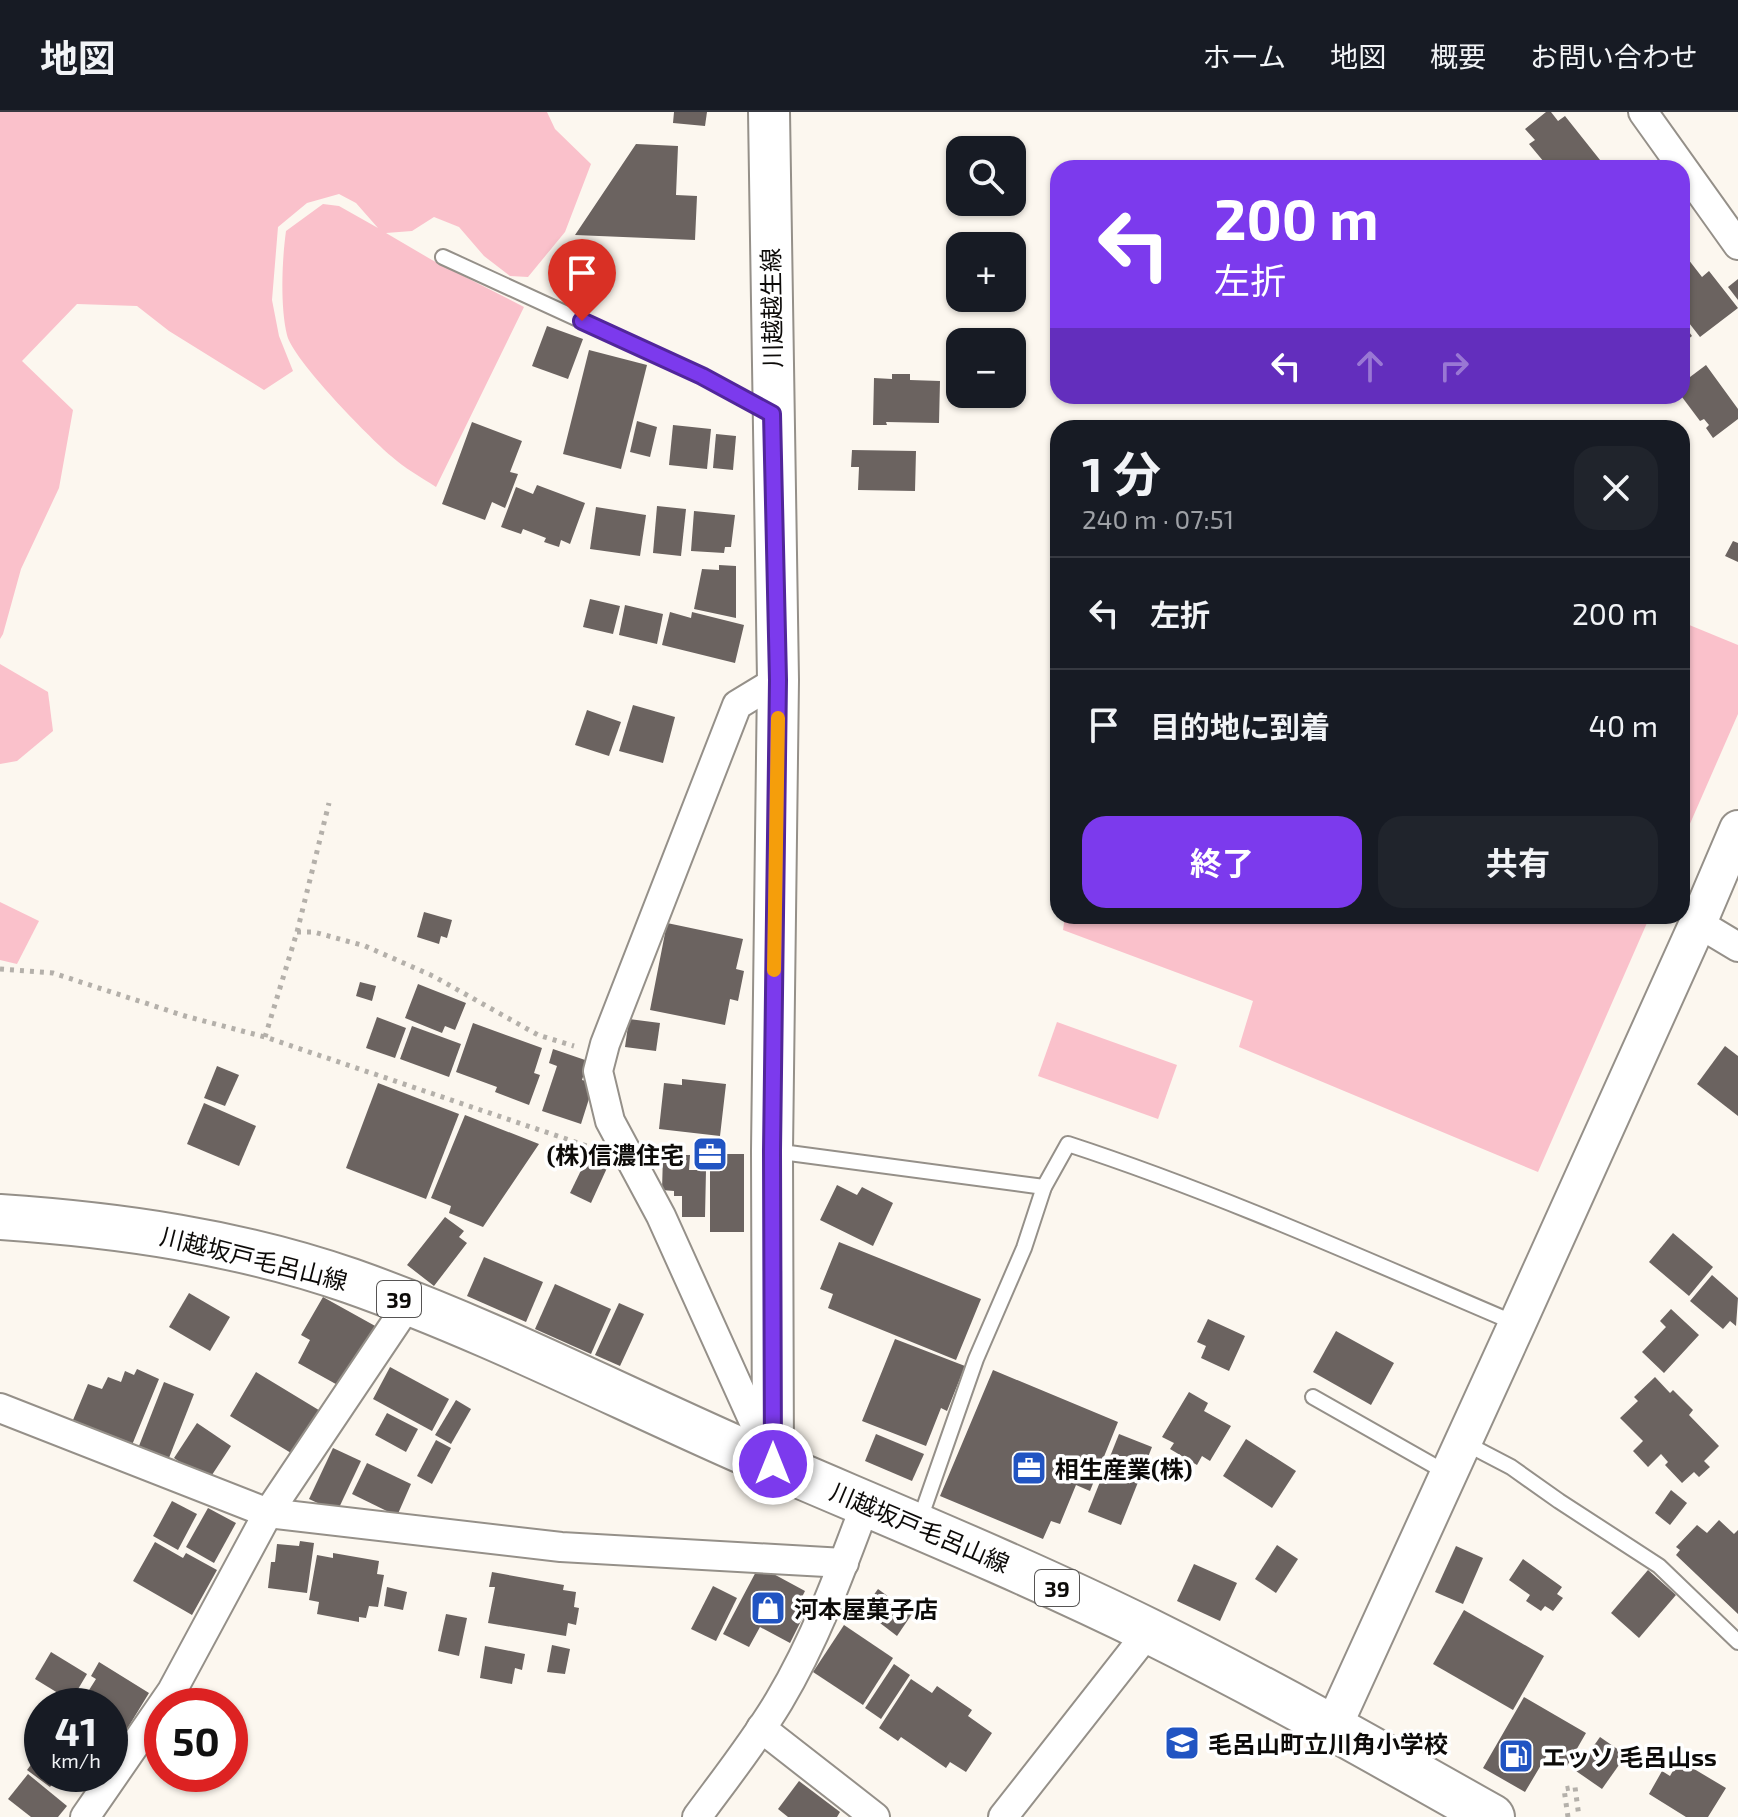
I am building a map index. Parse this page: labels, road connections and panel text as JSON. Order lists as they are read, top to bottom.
{
  "streets": {
    "main road": ["川越越生線", "川越坂戸毛呂山線", "39"]
  },
  "crossings": [
    ["川越越生線", "川越坂戸毛呂山線"]
  ],
  "places": {
    "office": ["(株)信濃住宅", "相生産業(株)"],
    "shop": ["河本屋菓子店"],
    "school or university": ["毛呂山町立川角小学校"],
    "fuel station": ["エッソ 毛呂山ss"]
  },
  "page": {
    "header": "地図",
    "nav": [
      "ホーム",
      "地図",
      "概要",
      "お問い合わせ"
    ],
    "map_buttons": ["+", "−"],
    "turn": ["200 m", "左折"],
    "heading": ["1 分", "240 m · 07:51"],
    "list": [
      {
        "name": "左折",
        "value": "200 m"
      },
      {
        "name": "目的地に到着",
        "value": "40 m"
      }
    ],
    "buttons": ["終了", "共有"],
    "speed": "41 km/h",
    "limit": "50"
  }
}
